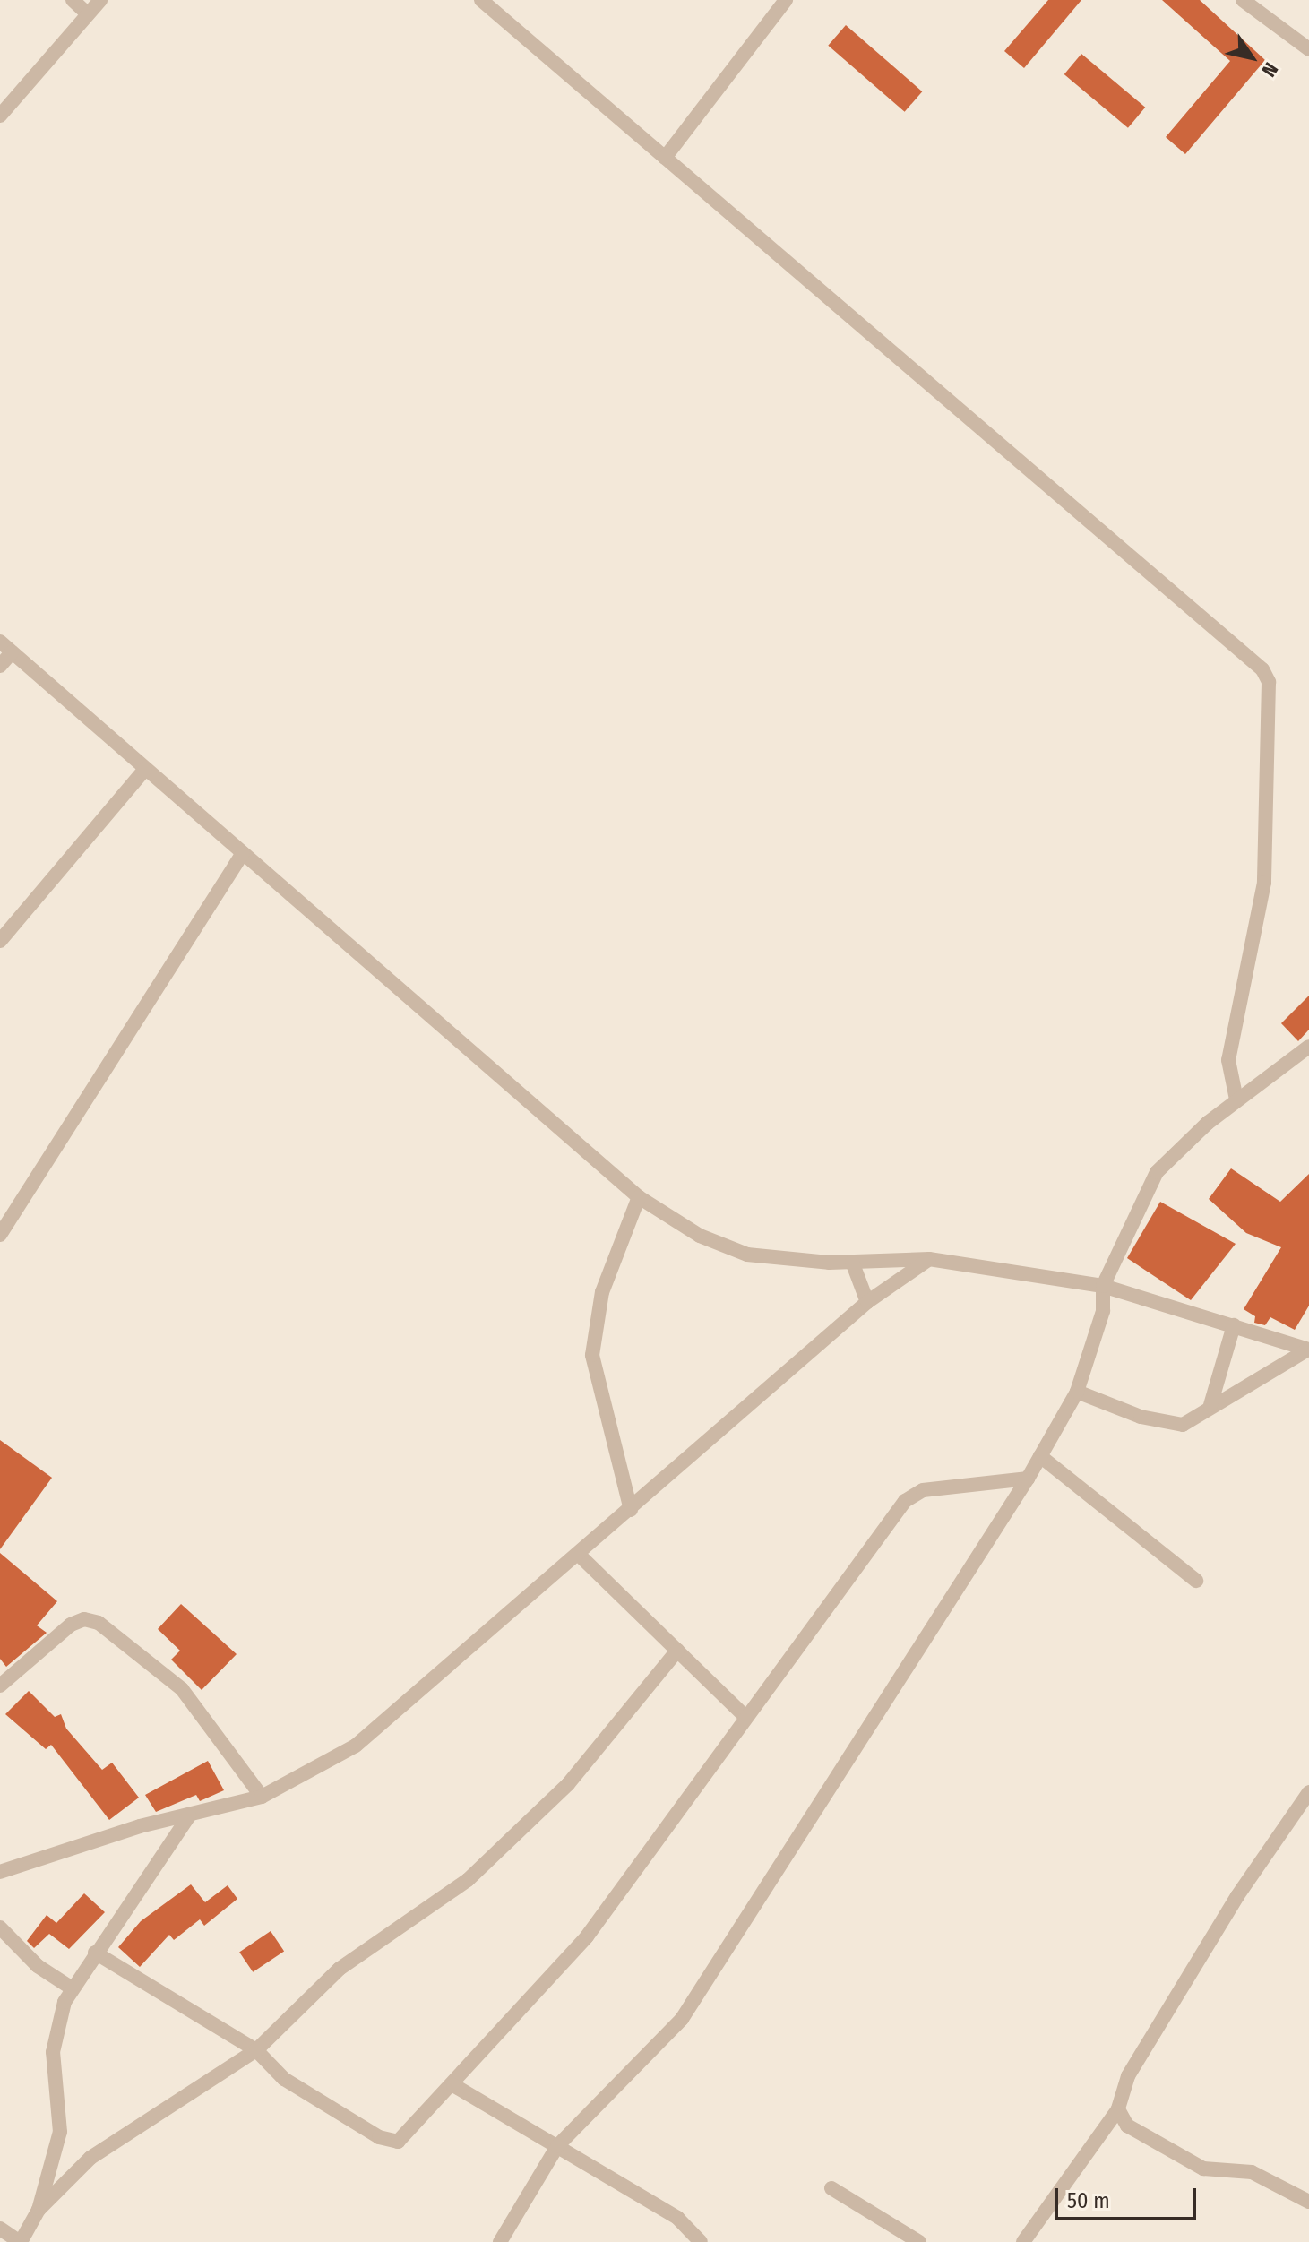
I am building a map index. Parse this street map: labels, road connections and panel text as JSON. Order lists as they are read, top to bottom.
{
  "scale_bar": "50 m",
  "north": "bottom right"
}
